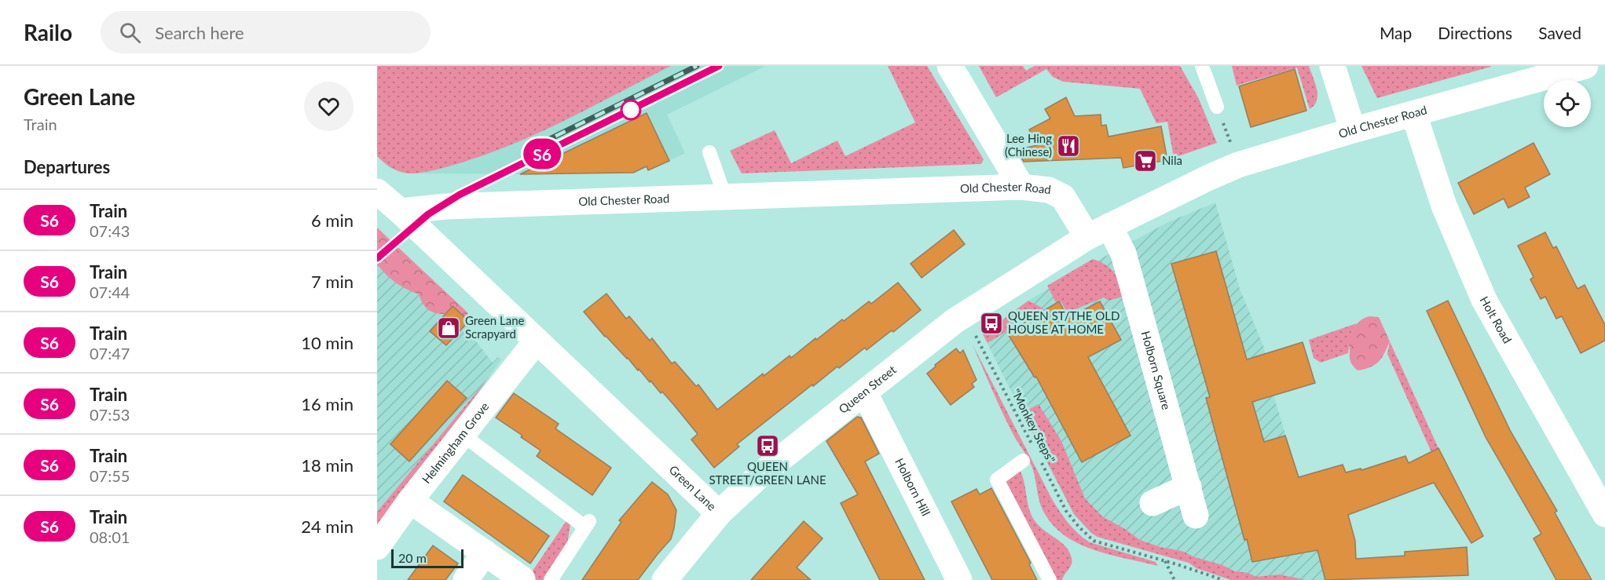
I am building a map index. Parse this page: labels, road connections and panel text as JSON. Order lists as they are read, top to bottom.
{
  "streets": {
    "street": [
      "Old Chester Road",
      "Holt Road",
      "Holborn Square",
      "Queen Street",
      "Helmingham Grove",
      "Holborn Hill",
      "Green Lane"
    ],
    "path": ["\"Monkey Steps\""]
  },
  "crossings": [
    ["Old Chester Road", "Holt Road"],
    ["Old Chester Road", "Holborn Square"],
    ["Old Chester Road", "Queen Street"],
    ["Old Chester Road", "Green Lane"],
    ["Holborn Square", "Queen Street"],
    ["Queen Street", "\"Monkey Steps\""],
    ["Queen Street", "Holborn Hill"],
    ["Queen Street", "Green Lane"],
    ["Helmingham Grove", "Green Lane"]
  ],
  "places": {
    "restaurant": ["Lee Hing (Chinese)"],
    "supermarket": ["Nila"],
    "bus stop": ["QUEEN ST/THE OLD HOUSE AT HOME", "QUEEN STREET/GREEN LANE"],
    "shop": ["Green Lane Scrapyard"]
  },
  "scale_bar": "20 m",
  "page": {
    "header": "Railo",
    "search": "Search here",
    "nav": ["Map", "Directions", "Saved"],
    "heading": [
      ["Green Lane", "Train"],
      "Departures"
    ],
    "on_map": "S6",
    "list": [
      {
        "mark": "S6",
        "name": "Train",
        "note": "07:43",
        "value": "6 min"
      },
      {
        "mark": "S6",
        "name": "Train",
        "note": "07:44",
        "value": "7 min"
      },
      {
        "mark": "S6",
        "name": "Train",
        "note": "07:47",
        "value": "10 min"
      },
      {
        "mark": "S6",
        "name": "Train",
        "note": "07:53",
        "value": "16 min"
      },
      {
        "mark": "S6",
        "name": "Train",
        "note": "07:55",
        "value": "18 min"
      },
      {
        "mark": "S6",
        "name": "Train",
        "note": "08:01",
        "value": "24 min"
      }
    ],
    "scale": "20 m"
  }
}
